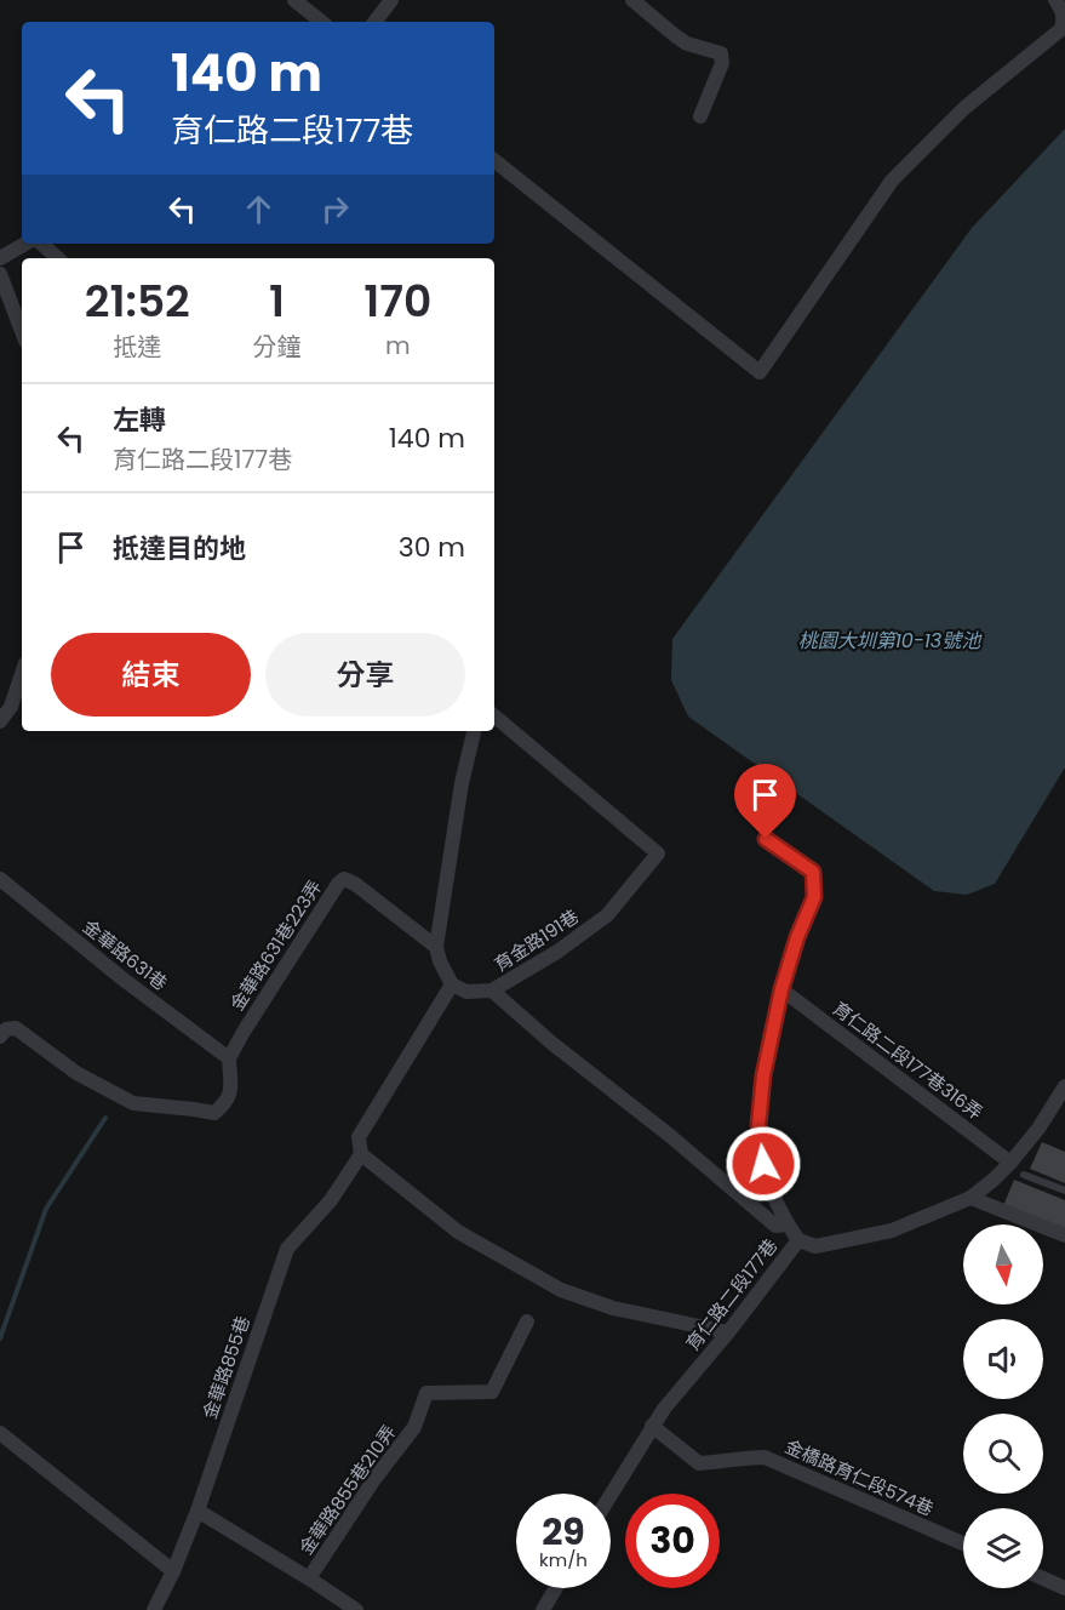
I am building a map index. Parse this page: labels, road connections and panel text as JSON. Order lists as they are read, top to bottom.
{
  "streets": {
    "street": [
      "育金路191巷",
      "金華路631巷223弄",
      "金華路631巷",
      "育仁路二段177巷316弄",
      "育仁路二段177巷",
      "金華路855巷",
      "金橋路育仁段574巷",
      "金華路855巷210弄"
    ]
  },
  "crossings": [
    ["金華路631巷223弄", "金華路631巷"],
    ["育仁路二段177巷316弄", "育仁路二段177巷"],
    ["育仁路二段177巷", "金橋路育仁段574巷"],
    ["金華路855巷", "金華路855巷210弄"]
  ],
  "water": ["桃園大圳第10-13號池"],
  "north": "bottom",
  "page": {
    "turn": ["140 m", "育仁路二段177巷"],
    "eta": [
      "21:52",
      "抵達",
      "1",
      "分鐘",
      "170",
      "m"
    ],
    "list": [
      {
        "name": "左轉",
        "note": "育仁路二段177巷",
        "value": "140 m"
      },
      {
        "name": "抵達目的地",
        "value": "30 m"
      }
    ],
    "buttons": ["結束", "分享"],
    "speed": "29 km/h",
    "limit": "30"
  }
}
